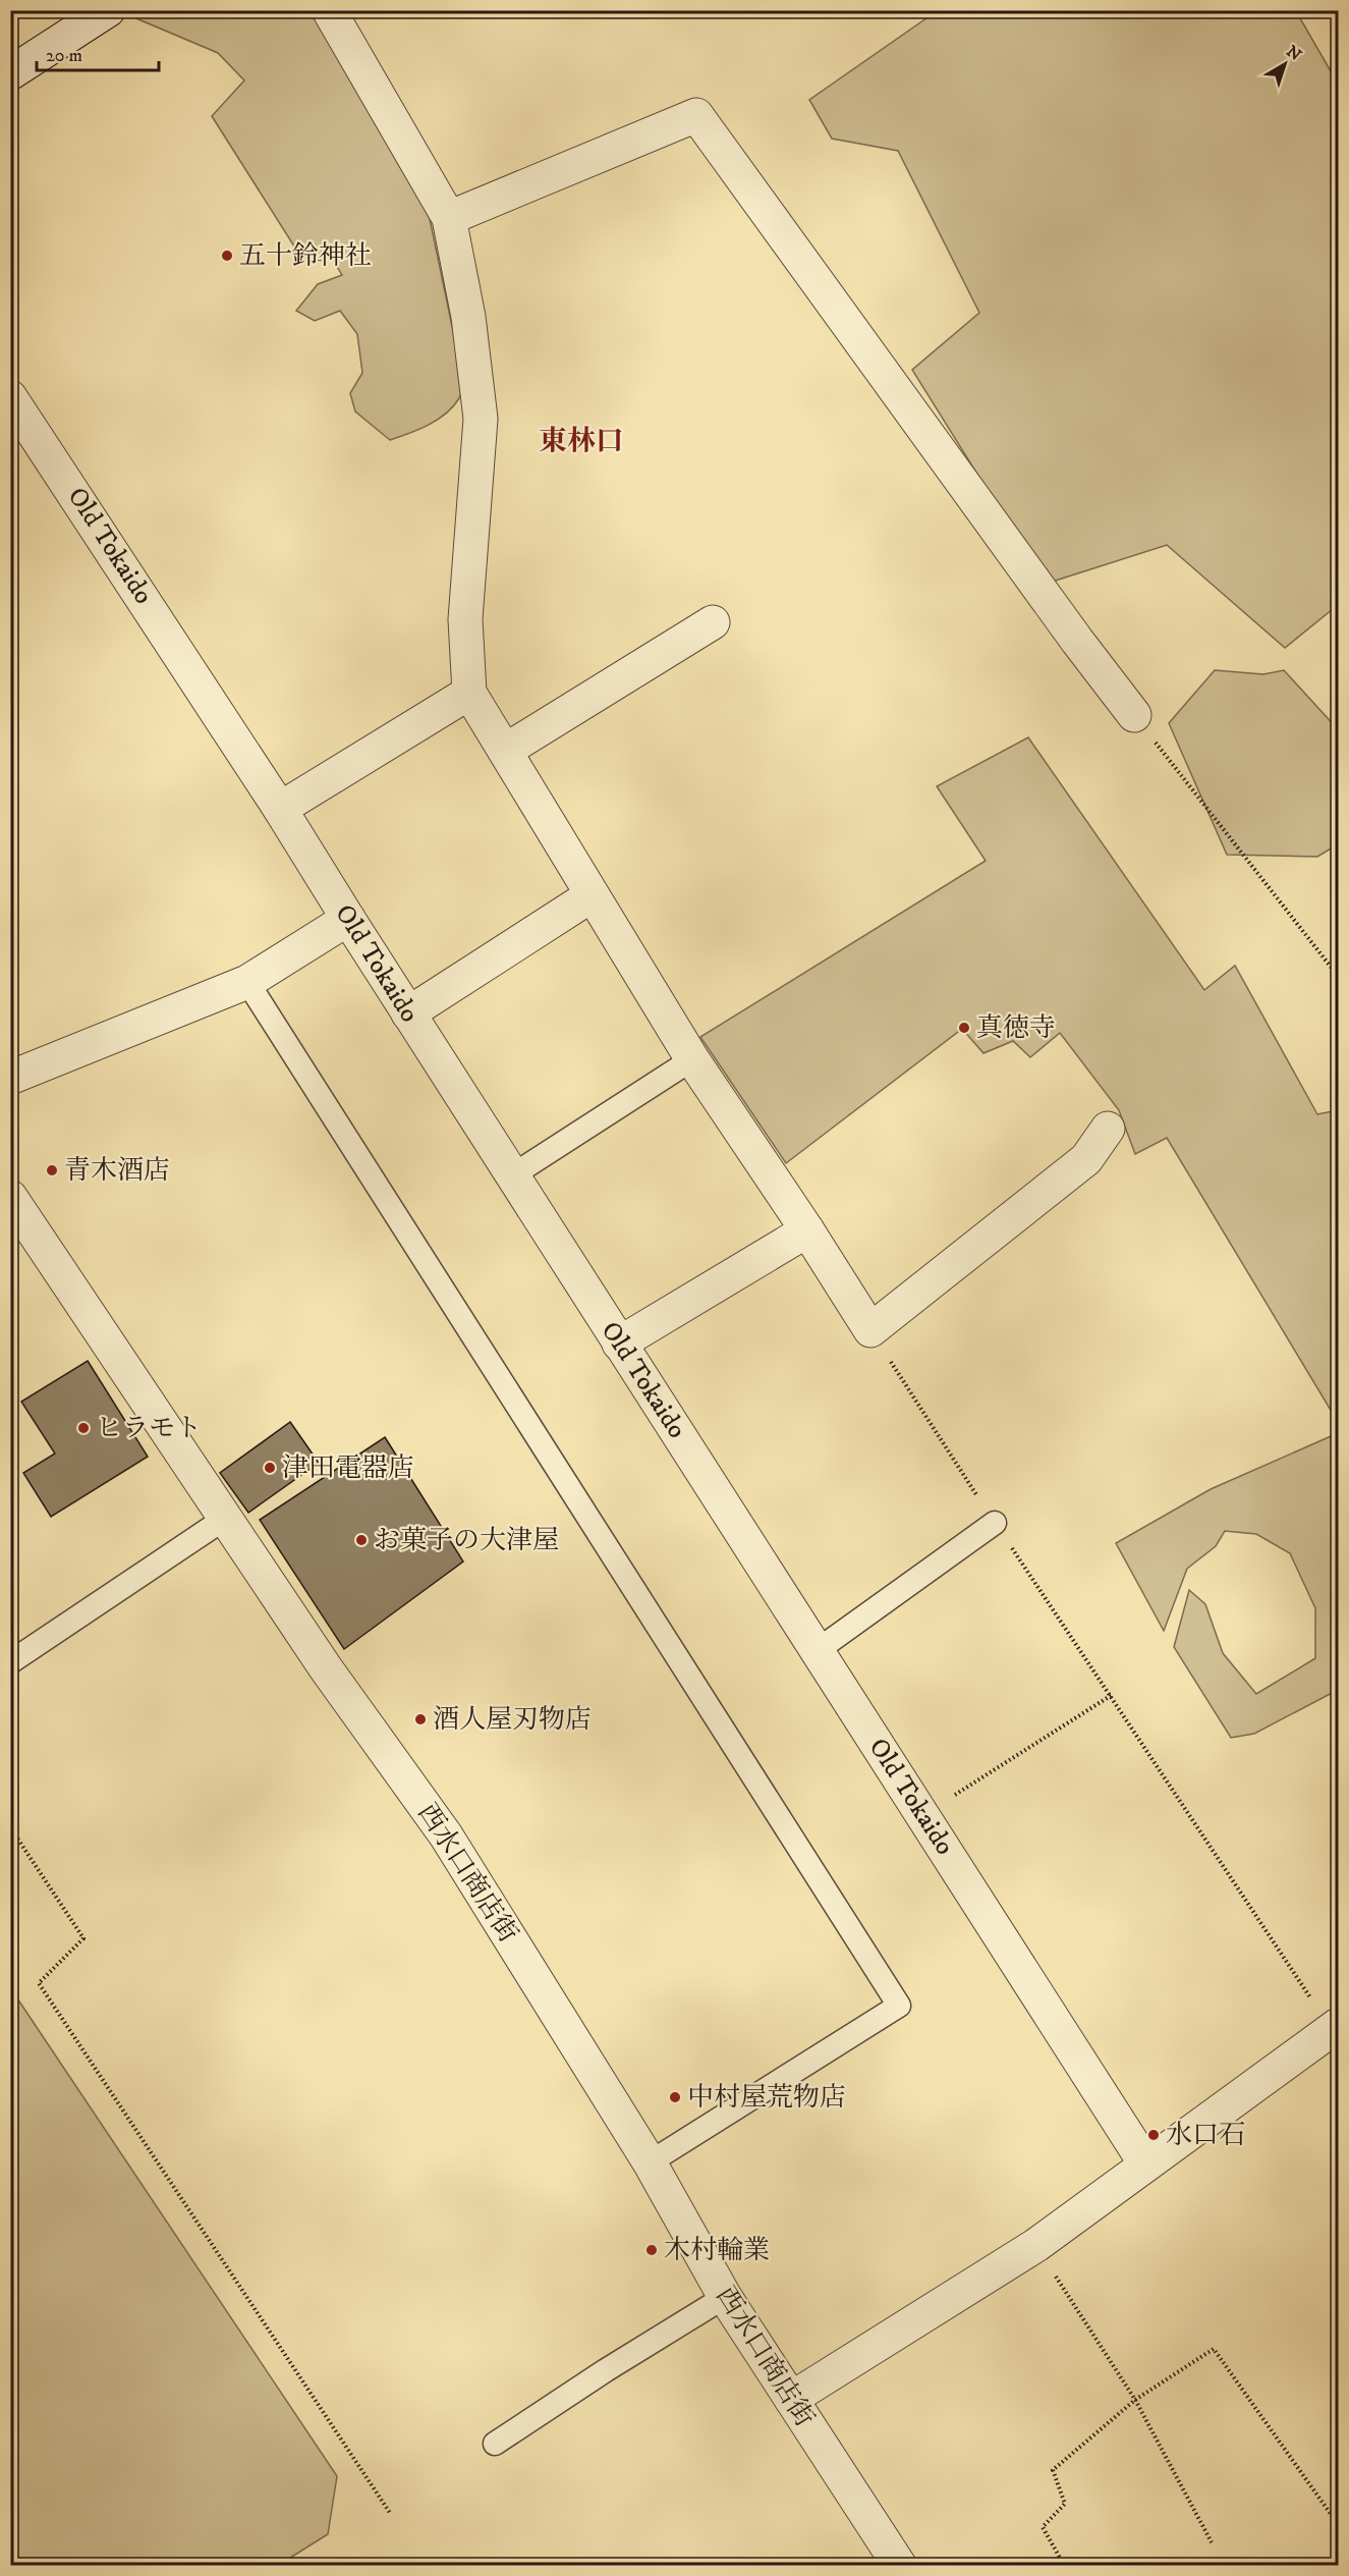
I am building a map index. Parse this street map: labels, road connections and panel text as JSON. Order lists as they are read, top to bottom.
{
  "streets": {
    "street": ["Old Tokaido", "西水口商店街"]
  },
  "districts": ["東林口"],
  "places": [
    "五十鈴神社",
    "真徳寺",
    "青木酒店",
    "ヒラモト",
    "津田電器店",
    "お菓子の大津屋",
    "酒人屋刃物店",
    "中村屋荒物店",
    "水口石",
    "木村輪業"
  ],
  "scale_bar": "20 m",
  "north": "top right"
}
